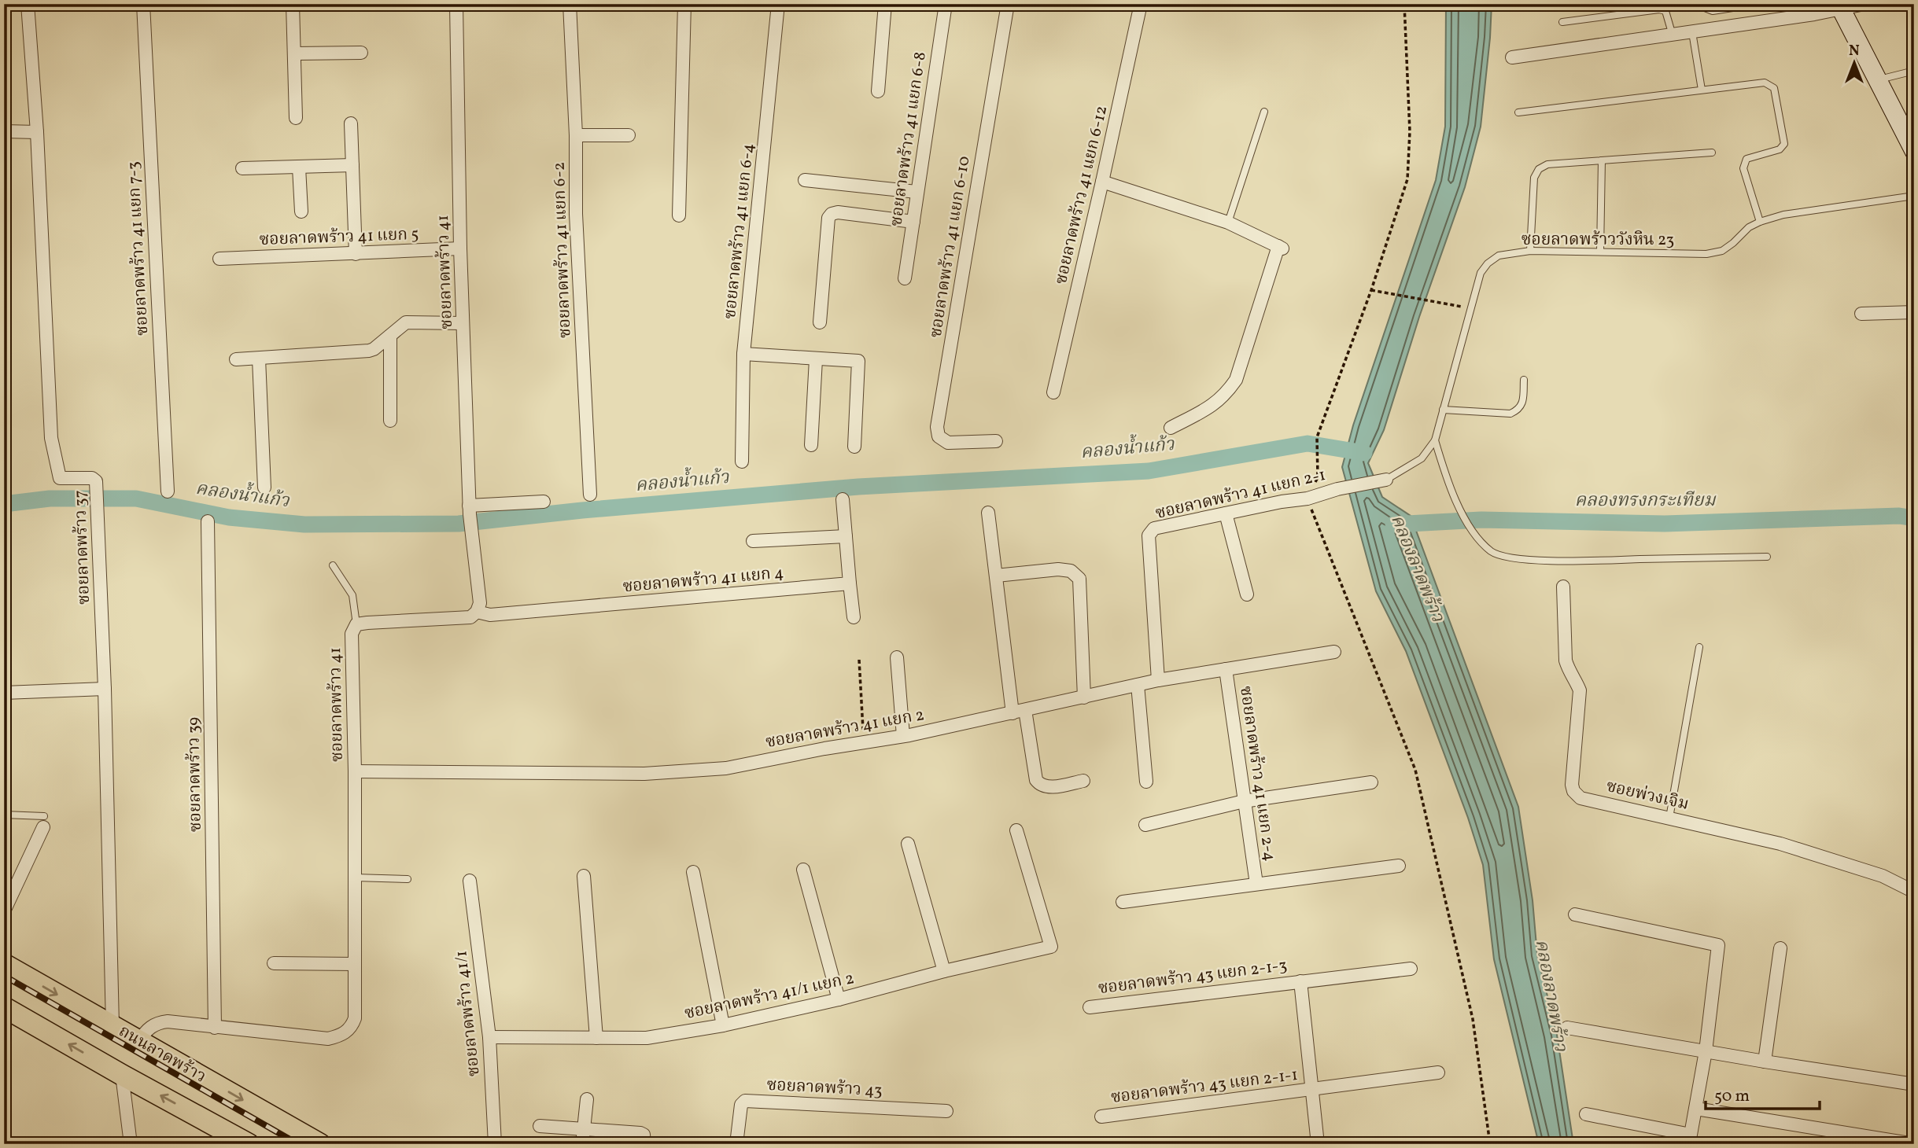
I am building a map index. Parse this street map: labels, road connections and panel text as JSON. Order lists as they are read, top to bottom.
{
  "streets": {
    "main road": ["ถนนลาดพร้าว"],
    "street": [
      "ซอยลาดพร้าว 41 แยก 6-8",
      "ซอยลาดพร้าว 41 แยก 6-12",
      "ซอยลาดพร้าว 41 แยก 6-4",
      "ซอยลาดพร้าว 41 แยก 5",
      "ซอยลาดพร้าว 41 แยก 6-10",
      "ซอยลาดพร้าว 41 แยก 7-3",
      "ซอยลาดพร้าว 41 แยก 6-2",
      "ซอยลาดพร้าว 41",
      "ซอยลาดพร้าว 41 แยก 2-1",
      "ซอยลาดพร้าว 37",
      "ซอยลาดพร้าว 41 แยก 4",
      "ซอยลาดพร้าว 41 แยก 2",
      "ซอยลาดพร้าว 41 แยก 2-4",
      "ซอยลาดพร้าว 39",
      "ซอยพ่วงเจิม",
      "ซอยลาดพร้าว 43 แยก 2-1-3",
      "ซอยลาดพร้าว 41/1 แยก 2",
      "ซอยลาดพร้าว 41/1",
      "ซอยลาดพร้าว 43 แยก 2-1-1",
      "ซอยลาดพร้าว 43"
    ],
    "lane": ["ซอยลาดพร้าววังหิน 23"]
  },
  "crossings": [
    ["ซอยลาดพร้าว 41 แยก 5", "ซอยลาดพร้าว 41"],
    ["ซอยลาดพร้าววังหิน 23", "ซอยลาดพร้าว 41 แยก 2-1"],
    ["ซอยลาดพร้าว 41", "ซอยลาดพร้าว 41 แยก 4"],
    ["ซอยลาดพร้าว 41", "ซอยลาดพร้าว 41 แยก 2"],
    ["ซอยลาดพร้าว 41", "ซอยลาดพร้าว 39"],
    ["ซอยลาดพร้าว 41", "ถนนลาดพร้าว"],
    ["ซอยลาดพร้าว 41 แยก 2-1", "ซอยลาดพร้าว 41 แยก 2"],
    ["ซอยลาดพร้าว 37", "ถนนลาดพร้าว"],
    ["ซอยลาดพร้าว 41 แยก 2", "ซอยลาดพร้าว 41 แยก 2-4"],
    ["ซอยลาดพร้าว 41/1 แยก 2", "ซอยลาดพร้าว 41/1"]
  ],
  "water": ["คลองน้ำแก้ว", "คลองทรงกระเทียม", "คลองลาดพร้าว"],
  "scale_bar": "50 m",
  "north": "top"
}
